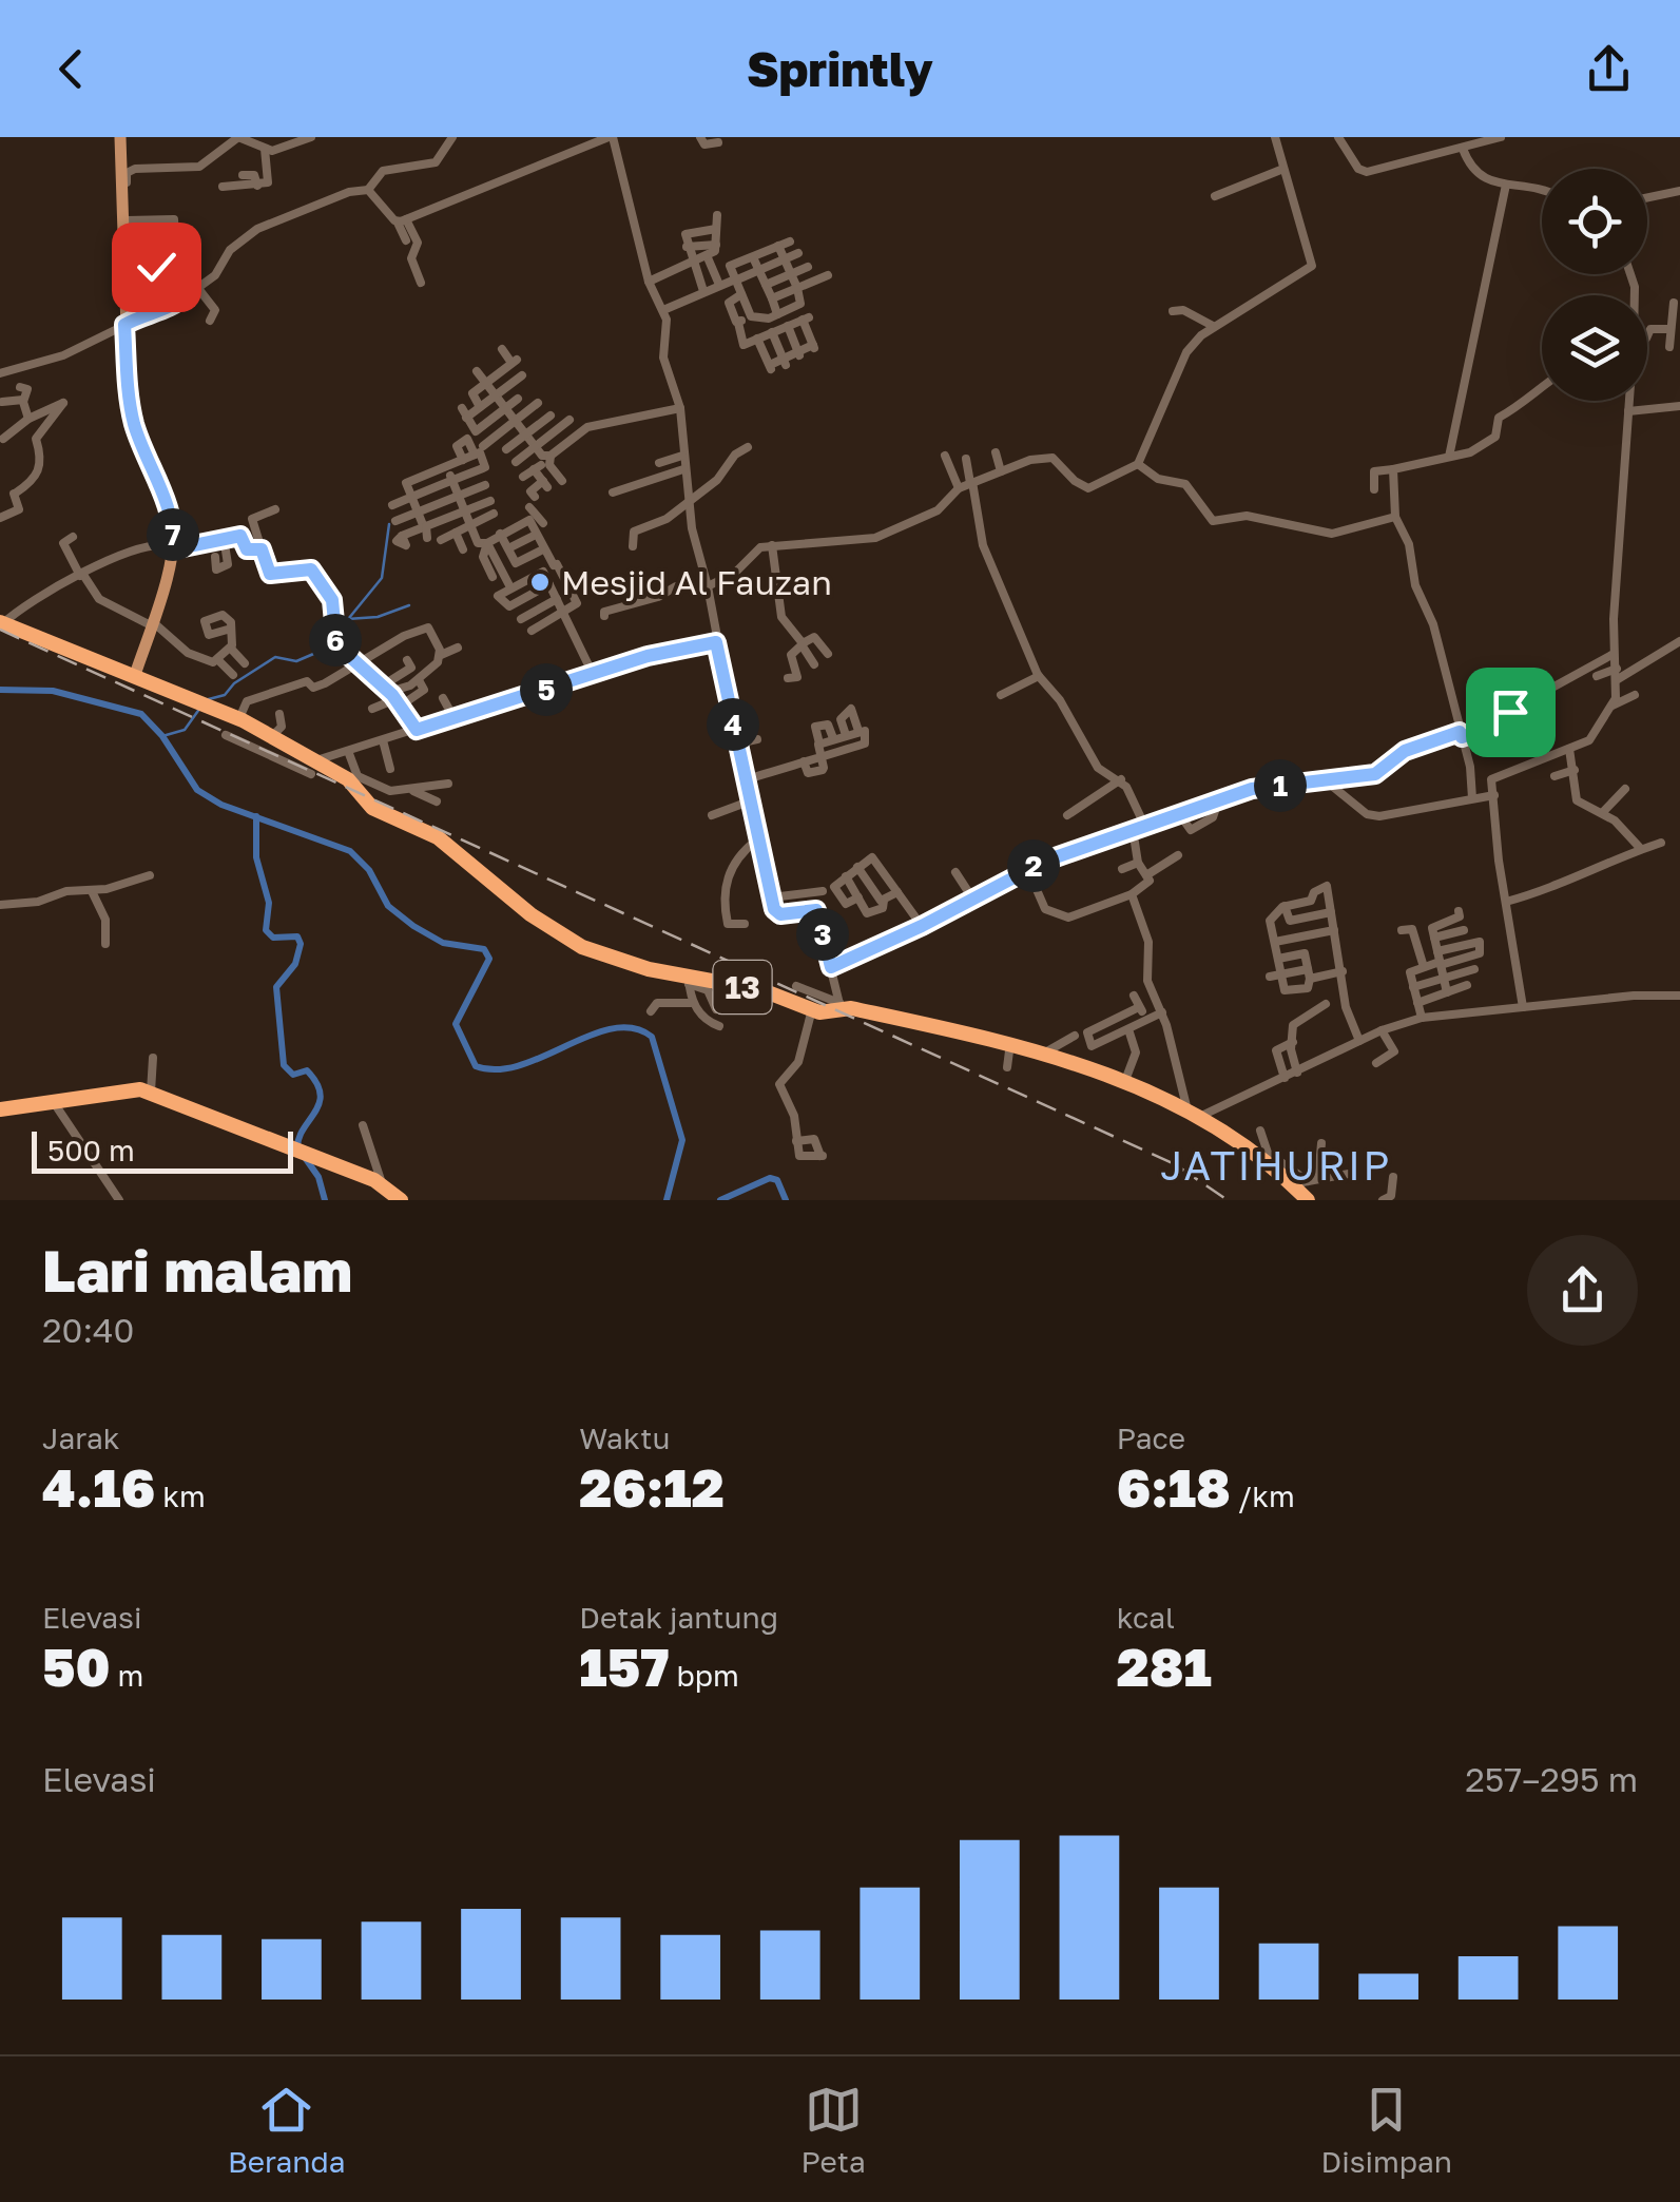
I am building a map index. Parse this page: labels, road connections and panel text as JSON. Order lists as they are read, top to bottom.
{
  "streets": {
    "highway": ["13"]
  },
  "districts": ["JATIHURIP"],
  "places": ["Mesjid Al Fauzan"],
  "scale_bar": "500 m",
  "page": {
    "header": "Sprintly",
    "pins": [
      "7",
      "6",
      "5",
      "4",
      "1",
      "2",
      "3"
    ],
    "scale": "500 m",
    "heading": ["Lari malam", "20:40"],
    "stats": [
      ["Jarak", "4.16 km"],
      ["Waktu", "26:12"],
      ["Pace", "6:18 /km"],
      ["Elevasi", "50 m"],
      ["Detak jantung", "157 bpm"],
      ["kcal", "281"]
    ],
    "chart": ["Elevasi", "257–295 m"],
    "tabs": ["Beranda", "Peta", "Disimpan"]
  }
}
